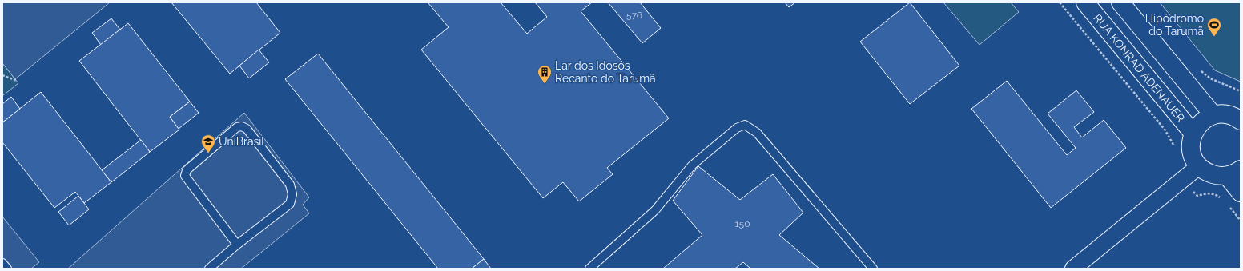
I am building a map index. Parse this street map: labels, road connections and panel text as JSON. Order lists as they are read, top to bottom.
{
  "streets": {
    "main road": ["RUA KONRAD ADENAUER"]
  },
  "places": {
    "sports": ["Hipódromo do Tarumã"],
    "building": ["Lar dos Idosos Recanto do Tarumã"],
    "school or university": ["UniBrasil"]
  },
  "house_numbers": ["576", "150"]
}
